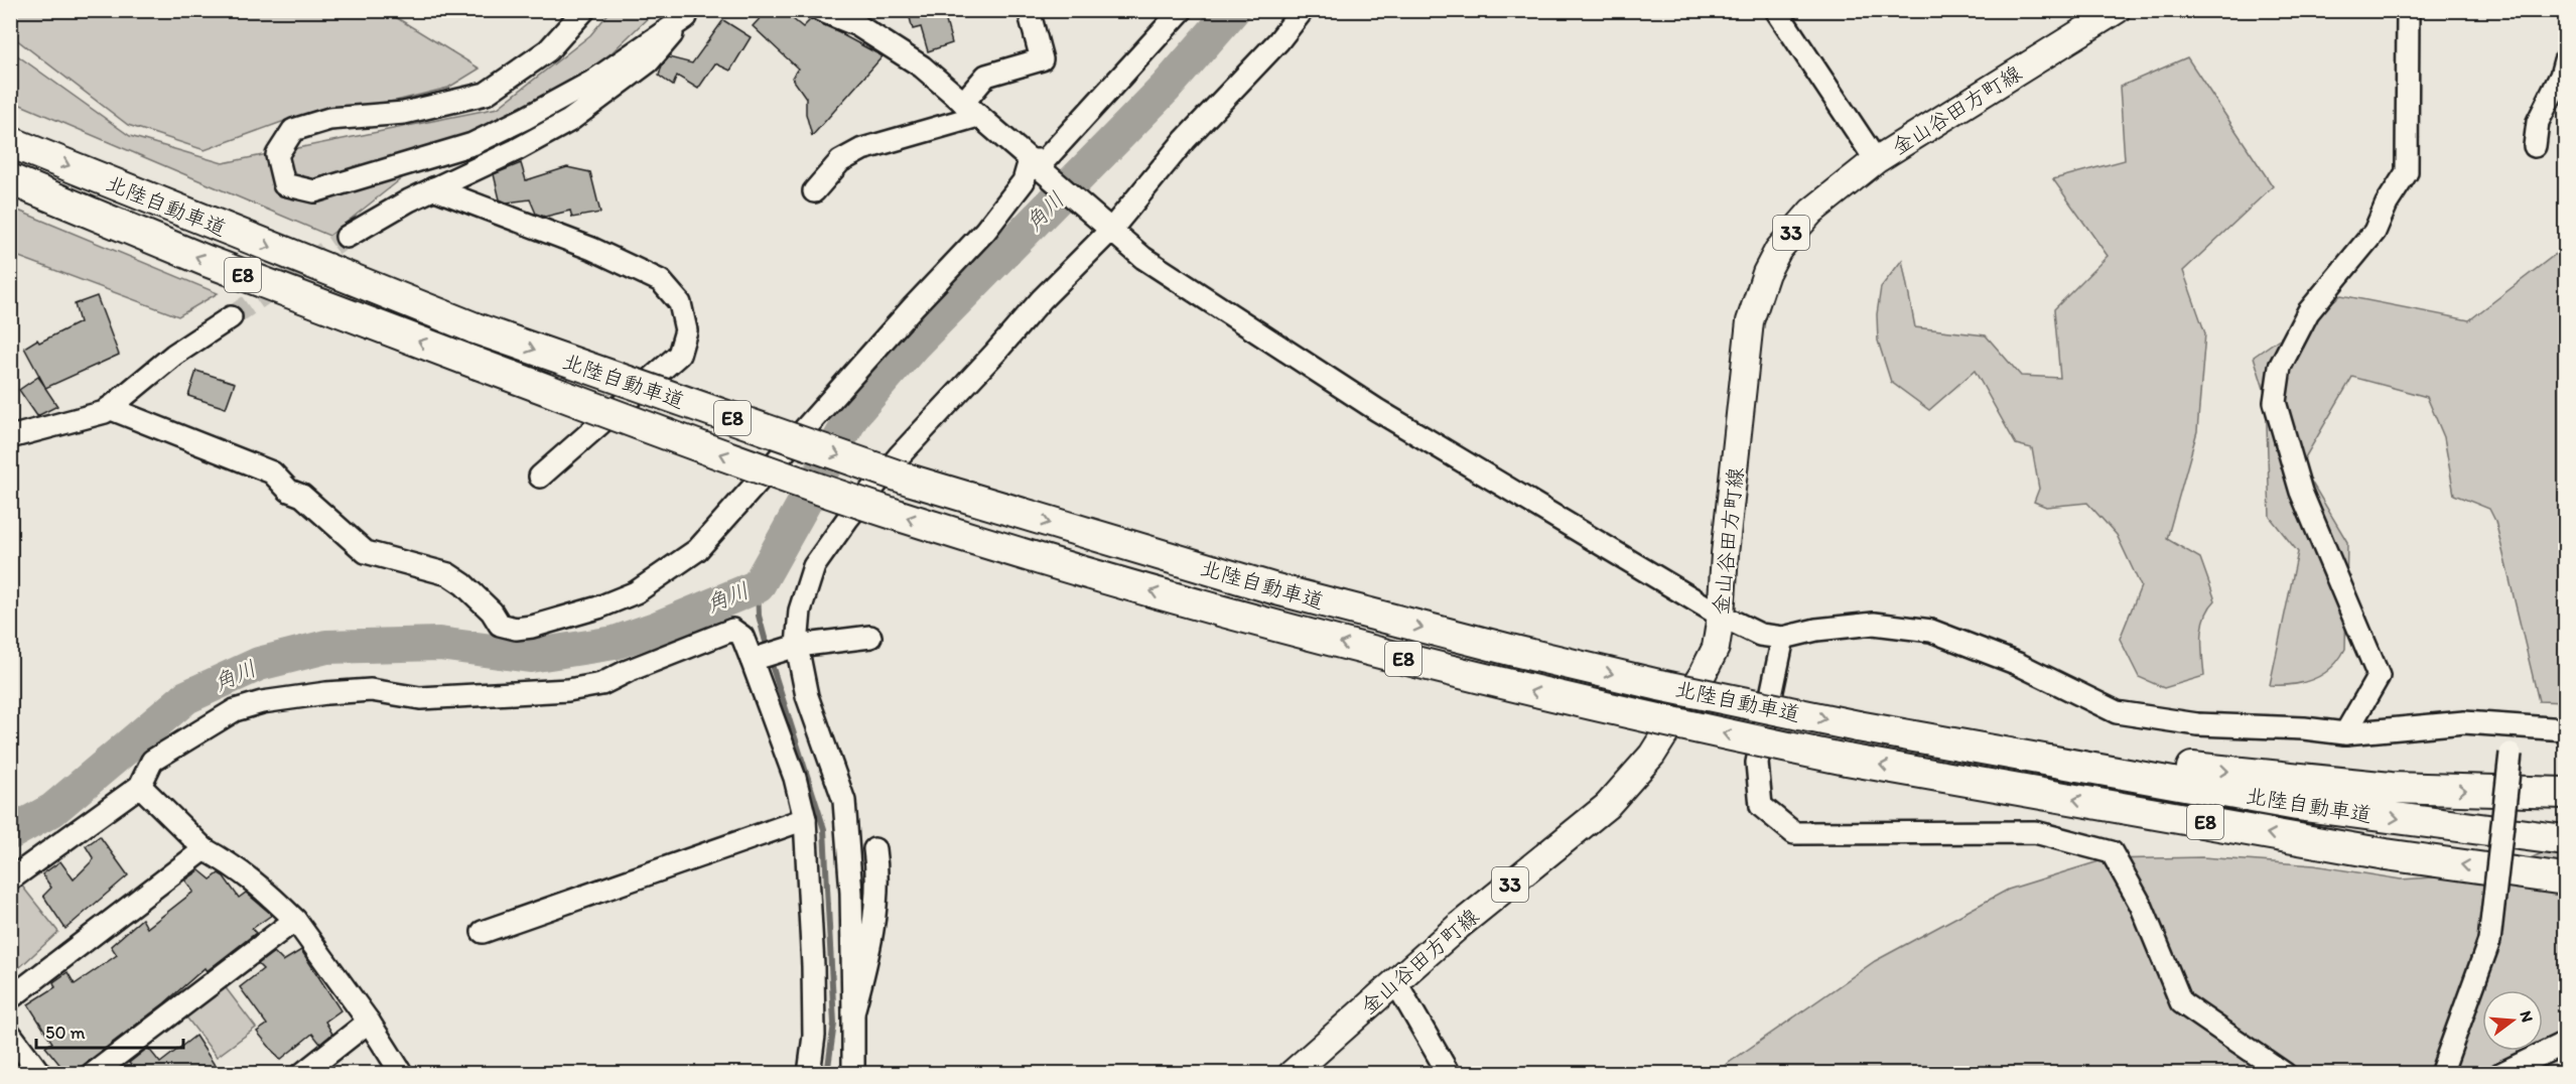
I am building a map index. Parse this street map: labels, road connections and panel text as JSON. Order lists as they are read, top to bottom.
{
  "streets": {
    "highway": ["北陸自動車道", "E8"],
    "main road": ["金山谷田方町線", "33"]
  },
  "water": ["角川"],
  "scale_bar": "50 m",
  "north": "right"
}
